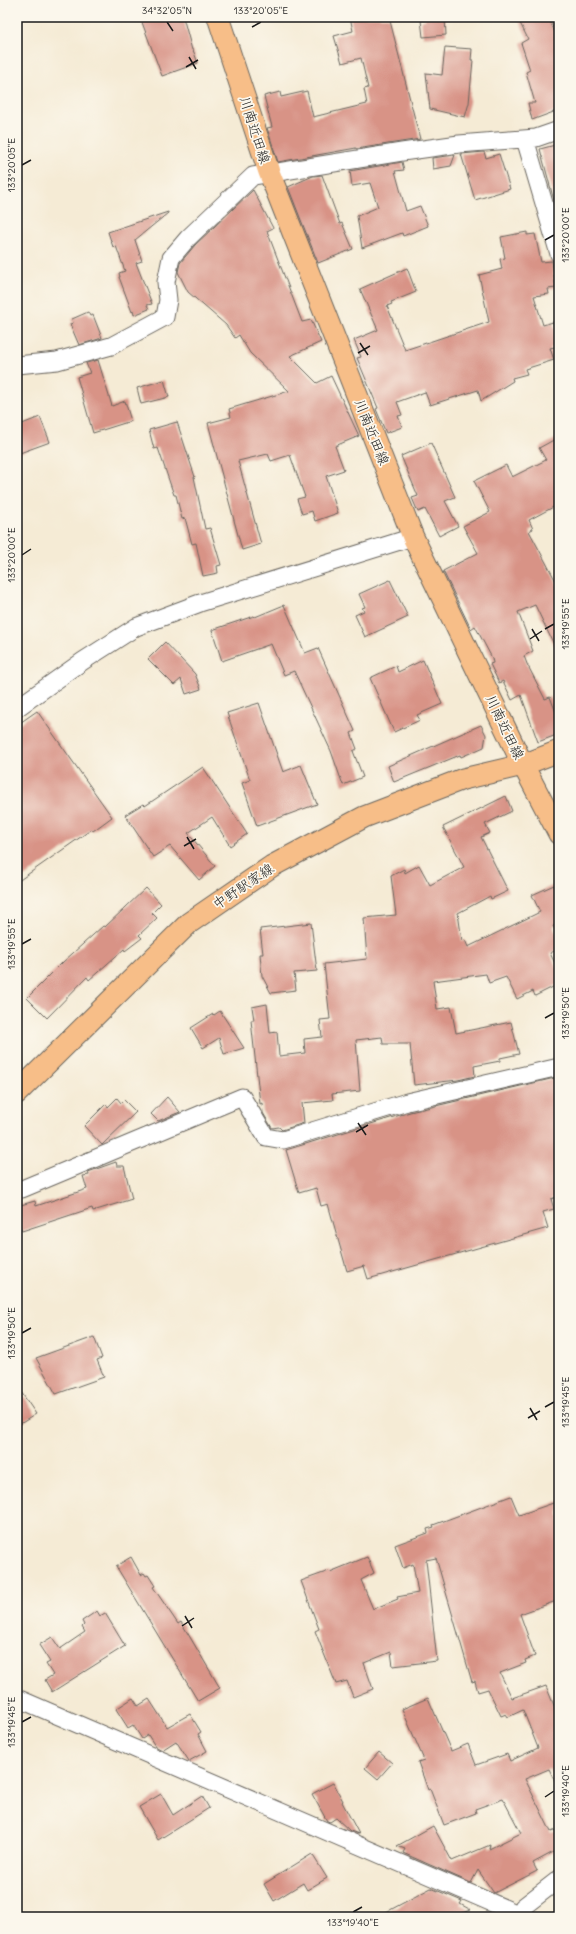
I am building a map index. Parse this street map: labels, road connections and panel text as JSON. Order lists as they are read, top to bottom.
{
  "streets": {
    "main road": ["川南近田線", "中野駅家線"]
  },
  "crossings": [
    ["川南近田線", "中野駅家線"]
  ],
  "coordinates": [
    "34°32'05\"N",
    "133°20'05\"E",
    "133°20'00\"E",
    "133°19'55\"E",
    "133°19'50\"E",
    "133°19'45\"E",
    "133°19'40\"E"
  ]
}
